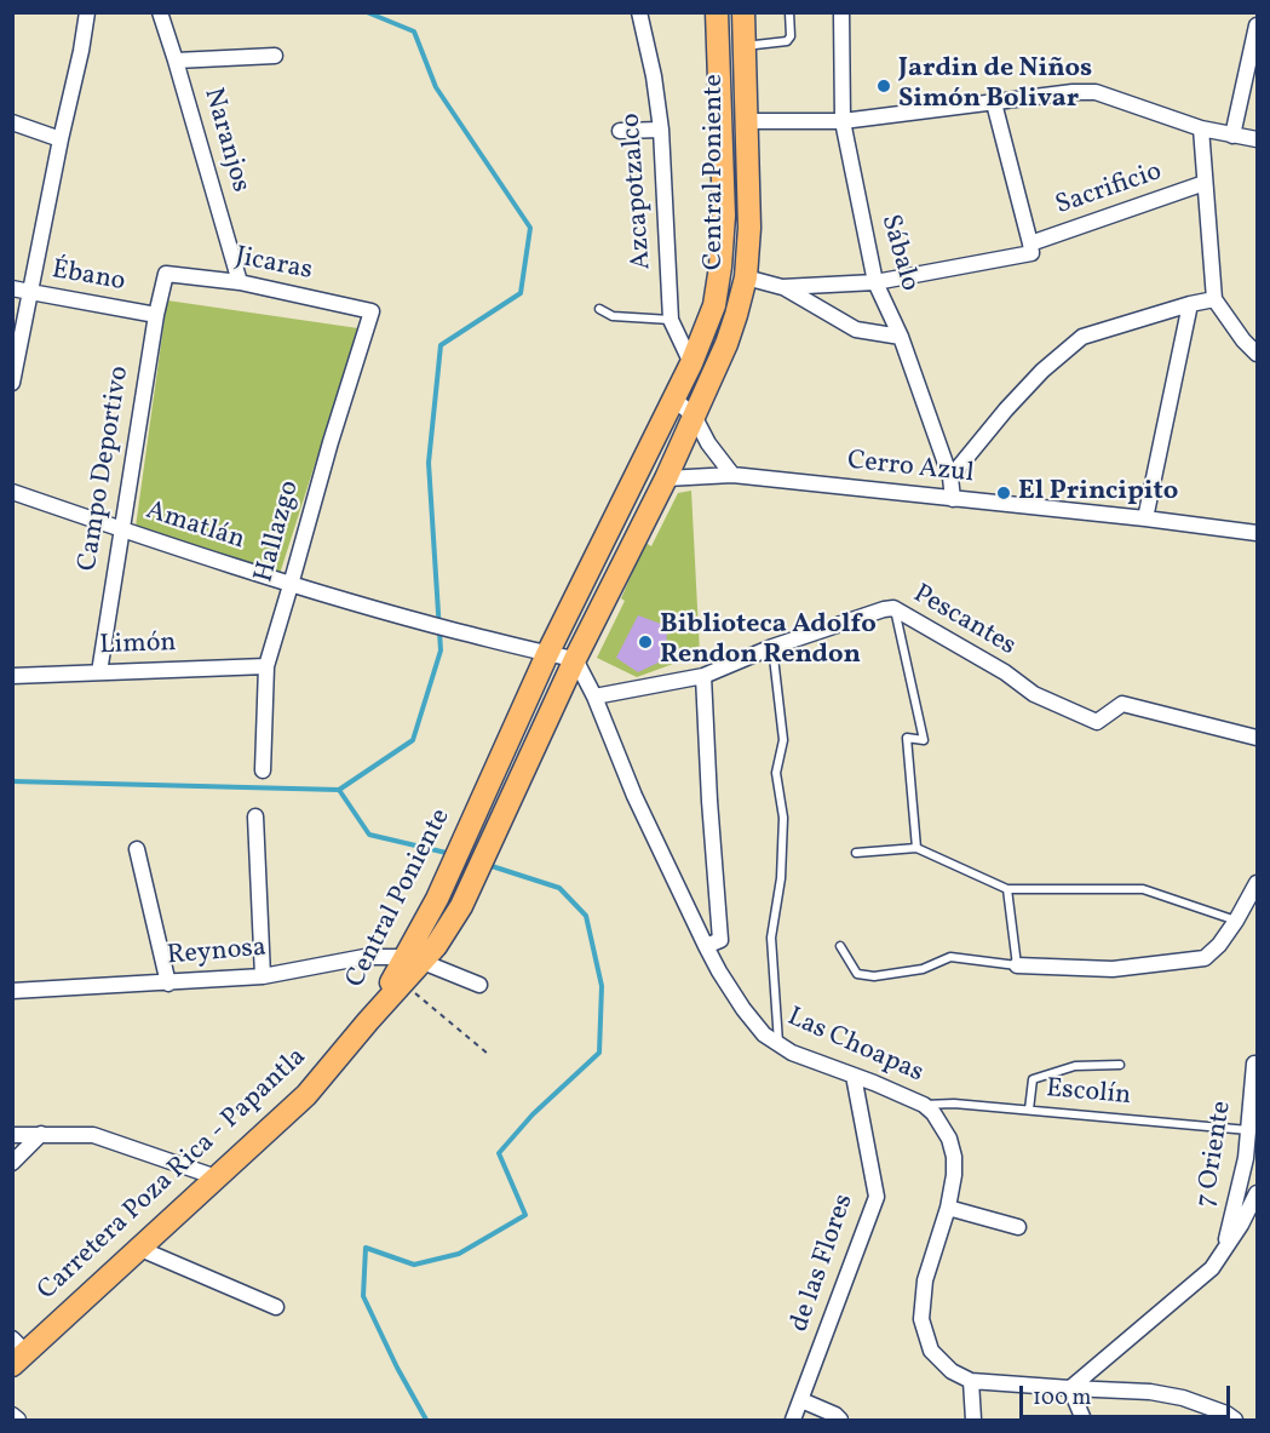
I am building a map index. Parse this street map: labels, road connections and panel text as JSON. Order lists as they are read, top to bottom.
{
  "streets": {
    "main road": ["Central Poniente", "Carretera Poza Rica - Papantla"],
    "street": [
      "Naranjos",
      "Sacrificio",
      "Azcapotzalco",
      "Sábalo",
      "Jicaras",
      "Ébano",
      "Campo Deportivo",
      "Cerro Azul",
      "Amatlán",
      "Hallazgo",
      "Pescantes",
      "Limón",
      "Reynosa",
      "Las Choapas",
      "7 Oriente",
      "de las Flores"
    ],
    "lane": ["Escolín"]
  },
  "crossings": [
    ["Naranjos", "Jicaras"],
    ["Central Poniente", "Sacrificio"],
    ["Central Poniente", "Azcapotzalco"],
    ["Central Poniente", "Cerro Azul"],
    ["Central Poniente", "Amatlán"],
    ["Central Poniente", "Reynosa"],
    ["Central Poniente", "Las Choapas"],
    ["Central Poniente", "Carretera Poza Rica - Papantla"],
    ["Sacrificio", "Sábalo"],
    ["Sábalo", "Cerro Azul"],
    ["Jicaras", "Campo Deportivo"],
    ["Jicaras", "Hallazgo"],
    ["Ébano", "Campo Deportivo"],
    ["Campo Deportivo", "Amatlán"],
    ["Campo Deportivo", "Limón"],
    ["Amatlán", "Hallazgo"],
    ["Hallazgo", "Limón"],
    ["Pescantes", "Las Choapas"],
    ["Las Choapas", "Escolín"],
    ["Las Choapas", "de las Flores"],
    ["Escolín", "7 Oriente"]
  ],
  "places": ["Jardin de Niños Simón Bolivar", "El Principito", "Biblioteca Adolfo Rendon Rendon"],
  "scale_bar": "100 m"
}
